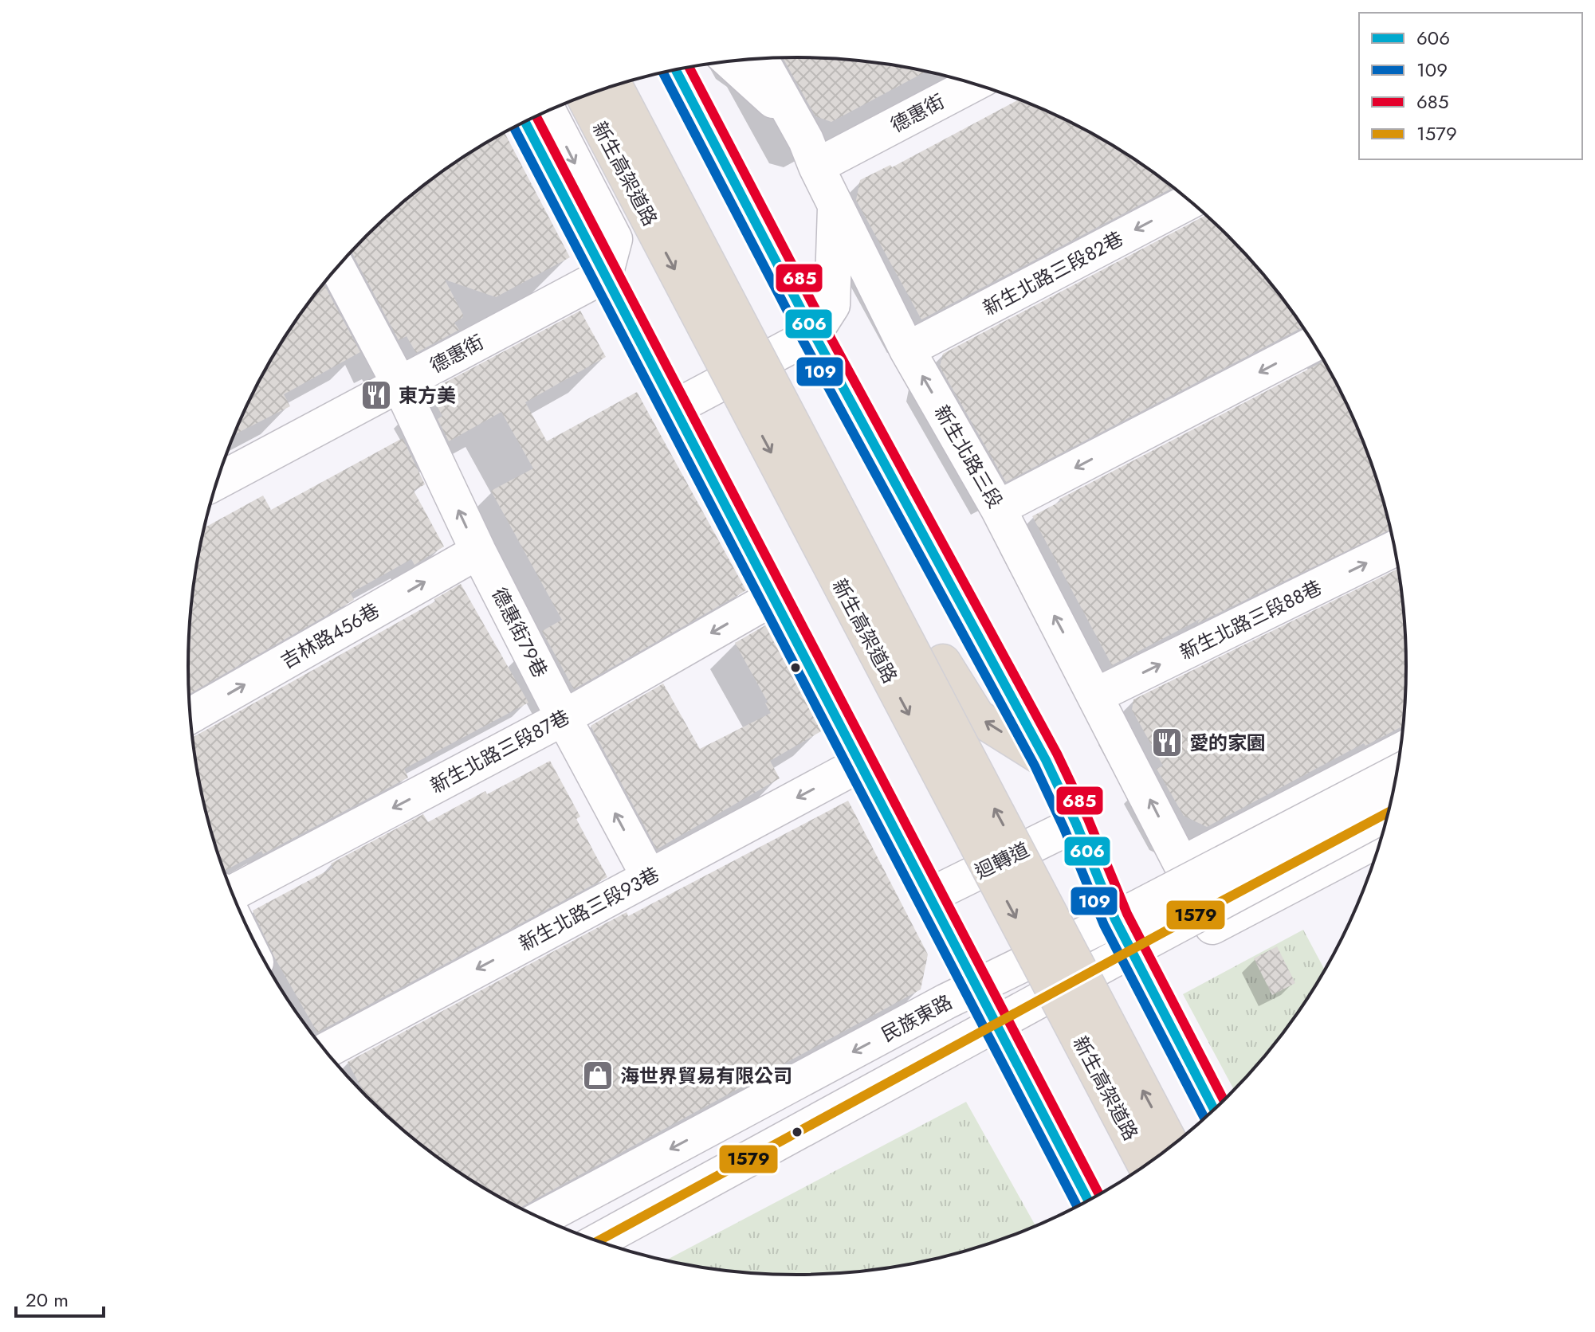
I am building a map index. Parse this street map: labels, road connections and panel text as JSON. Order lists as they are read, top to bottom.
{
  "streets": {
    "highway": ["新生高架道路"],
    "street": [
      "德惠街",
      "新生北路三段82巷",
      "新生北路三段",
      "新生北路三段88巷",
      "德惠街79巷",
      "吉林路456巷",
      "新生北路三段87巷",
      "迴轉道",
      "新生北路三段93巷",
      "民族東路"
    ]
  },
  "crossings": [
    ["德惠街", "新生北路三段"],
    ["德惠街", "德惠街79巷"],
    ["新生北路三段82巷", "新生北路三段"],
    ["新生北路三段", "新生北路三段88巷"],
    ["德惠街79巷", "吉林路456巷"],
    ["德惠街79巷", "新生北路三段87巷"],
    ["德惠街79巷", "新生北路三段93巷"]
  ],
  "one_way": ["吉林路456巷", "新生北路三段87巷"],
  "places": {
    "restaurant": ["東方美", "愛的家園"],
    "shop": ["海世界貿易有限公司"]
  },
  "lines": [
    "transit line 685",
    "transit line 606",
    "transit line 109",
    "transit line 1579"
  ],
  "legend": [
    "606",
    "109",
    "685",
    "1579"
  ],
  "scale_bar": "20 m"
}
